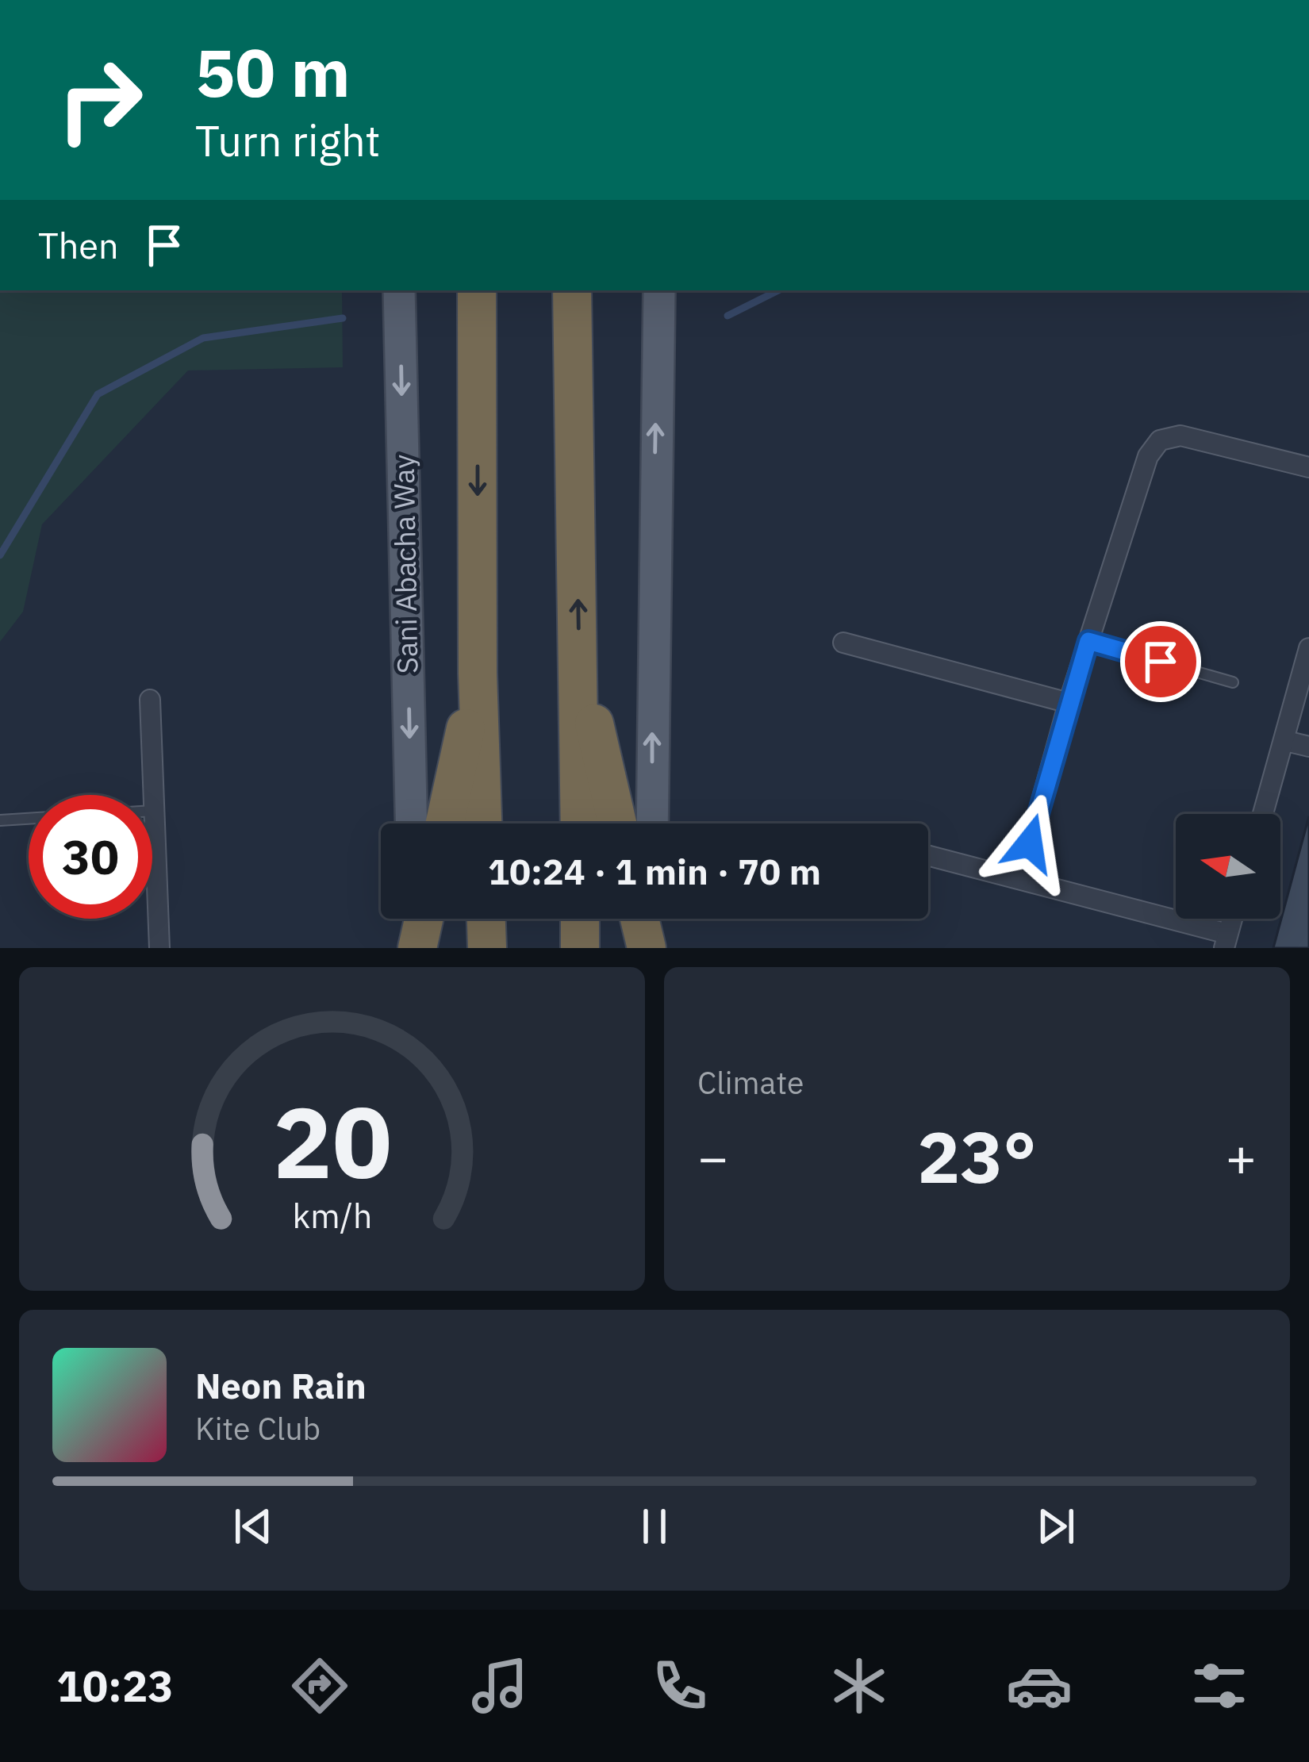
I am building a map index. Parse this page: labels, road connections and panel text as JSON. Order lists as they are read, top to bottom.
{
  "streets": {
    "main road": ["Sani Abacha Way"]
  },
  "north": "left",
  "page": {
    "turn": ["50 m", "Turn right"],
    "then": "Then",
    "limit": "30",
    "trip": "10:24 · 1 min · 70 m",
    "tile": "Climate",
    "heat": ["−", "23°", "+"],
    "song": ["Neon Rain", "Kite Club"],
    "tabs": "10:23",
    "gauge": ["20", "km/h"]
  }
}
